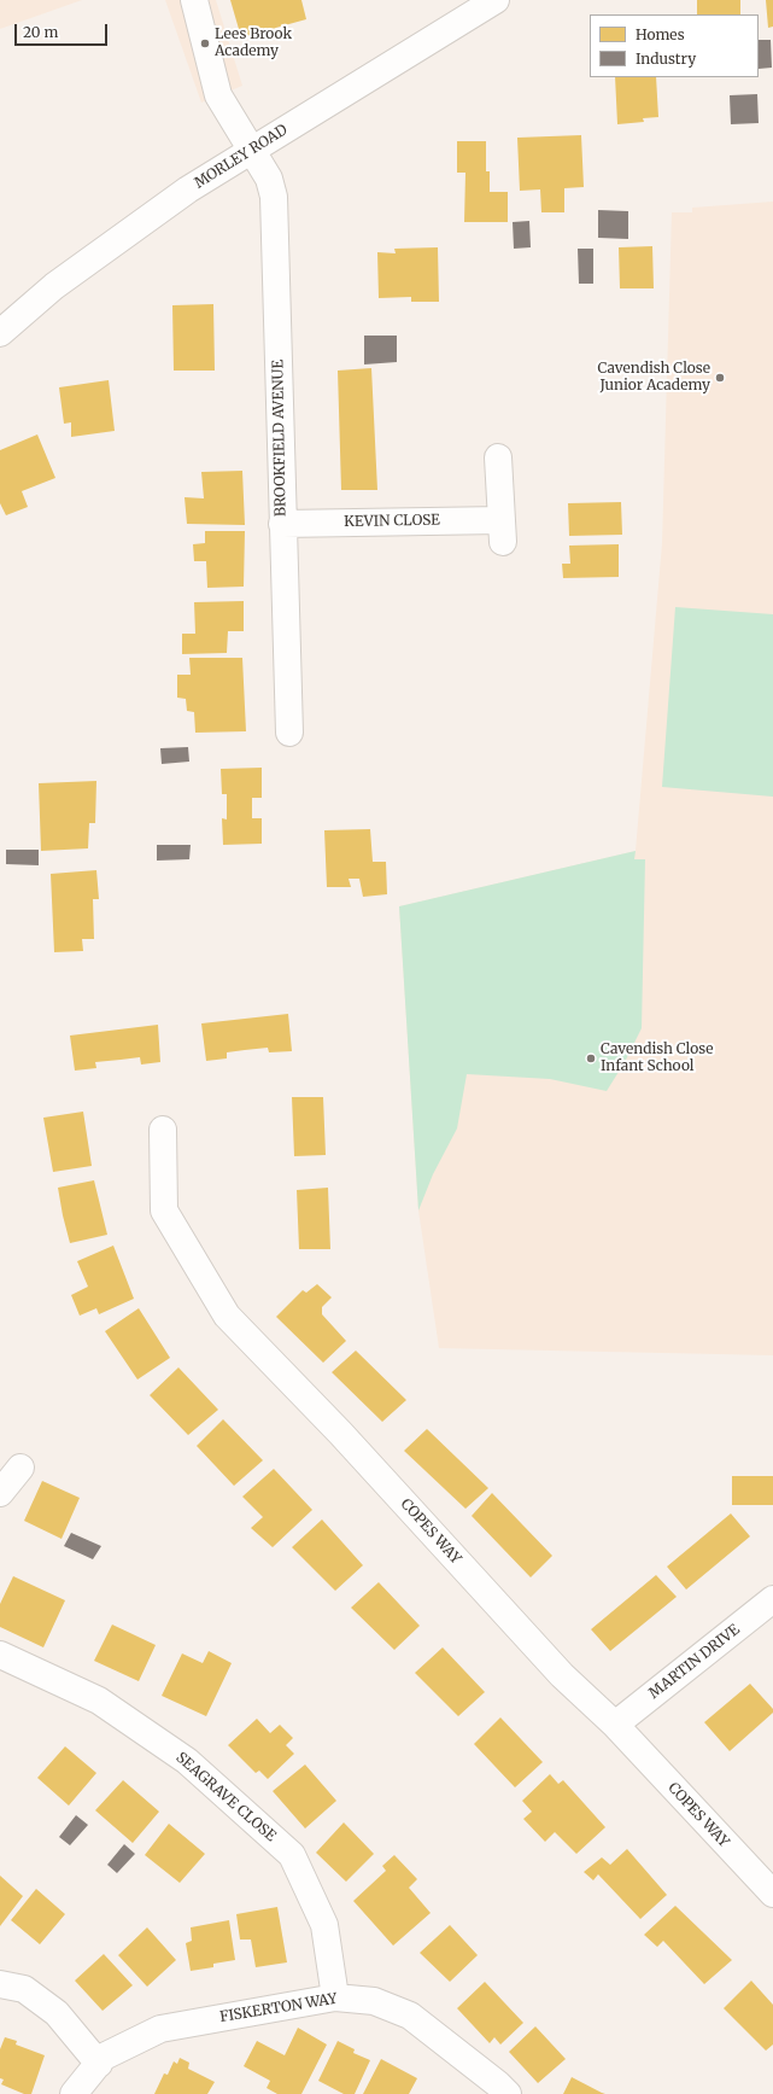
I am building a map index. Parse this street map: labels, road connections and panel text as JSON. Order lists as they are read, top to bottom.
{
  "streets": {
    "street": [
      "MORLEY ROAD",
      "BROOKFIELD AVENUE",
      "KEVIN CLOSE",
      "COPES WAY",
      "MARTIN DRIVE",
      "SEAGRAVE CLOSE",
      "FISKERTON WAY"
    ]
  },
  "crossings": [
    ["MORLEY ROAD", "BROOKFIELD AVENUE"],
    ["BROOKFIELD AVENUE", "KEVIN CLOSE"],
    ["COPES WAY", "MARTIN DRIVE"],
    ["SEAGRAVE CLOSE", "FISKERTON WAY"]
  ],
  "places": ["Lees Brook Academy", "Cavendish Close Junior Academy", "Cavendish Close Infant School"],
  "legend": ["Homes", "Industry"],
  "scale_bar": "20 m"
}
